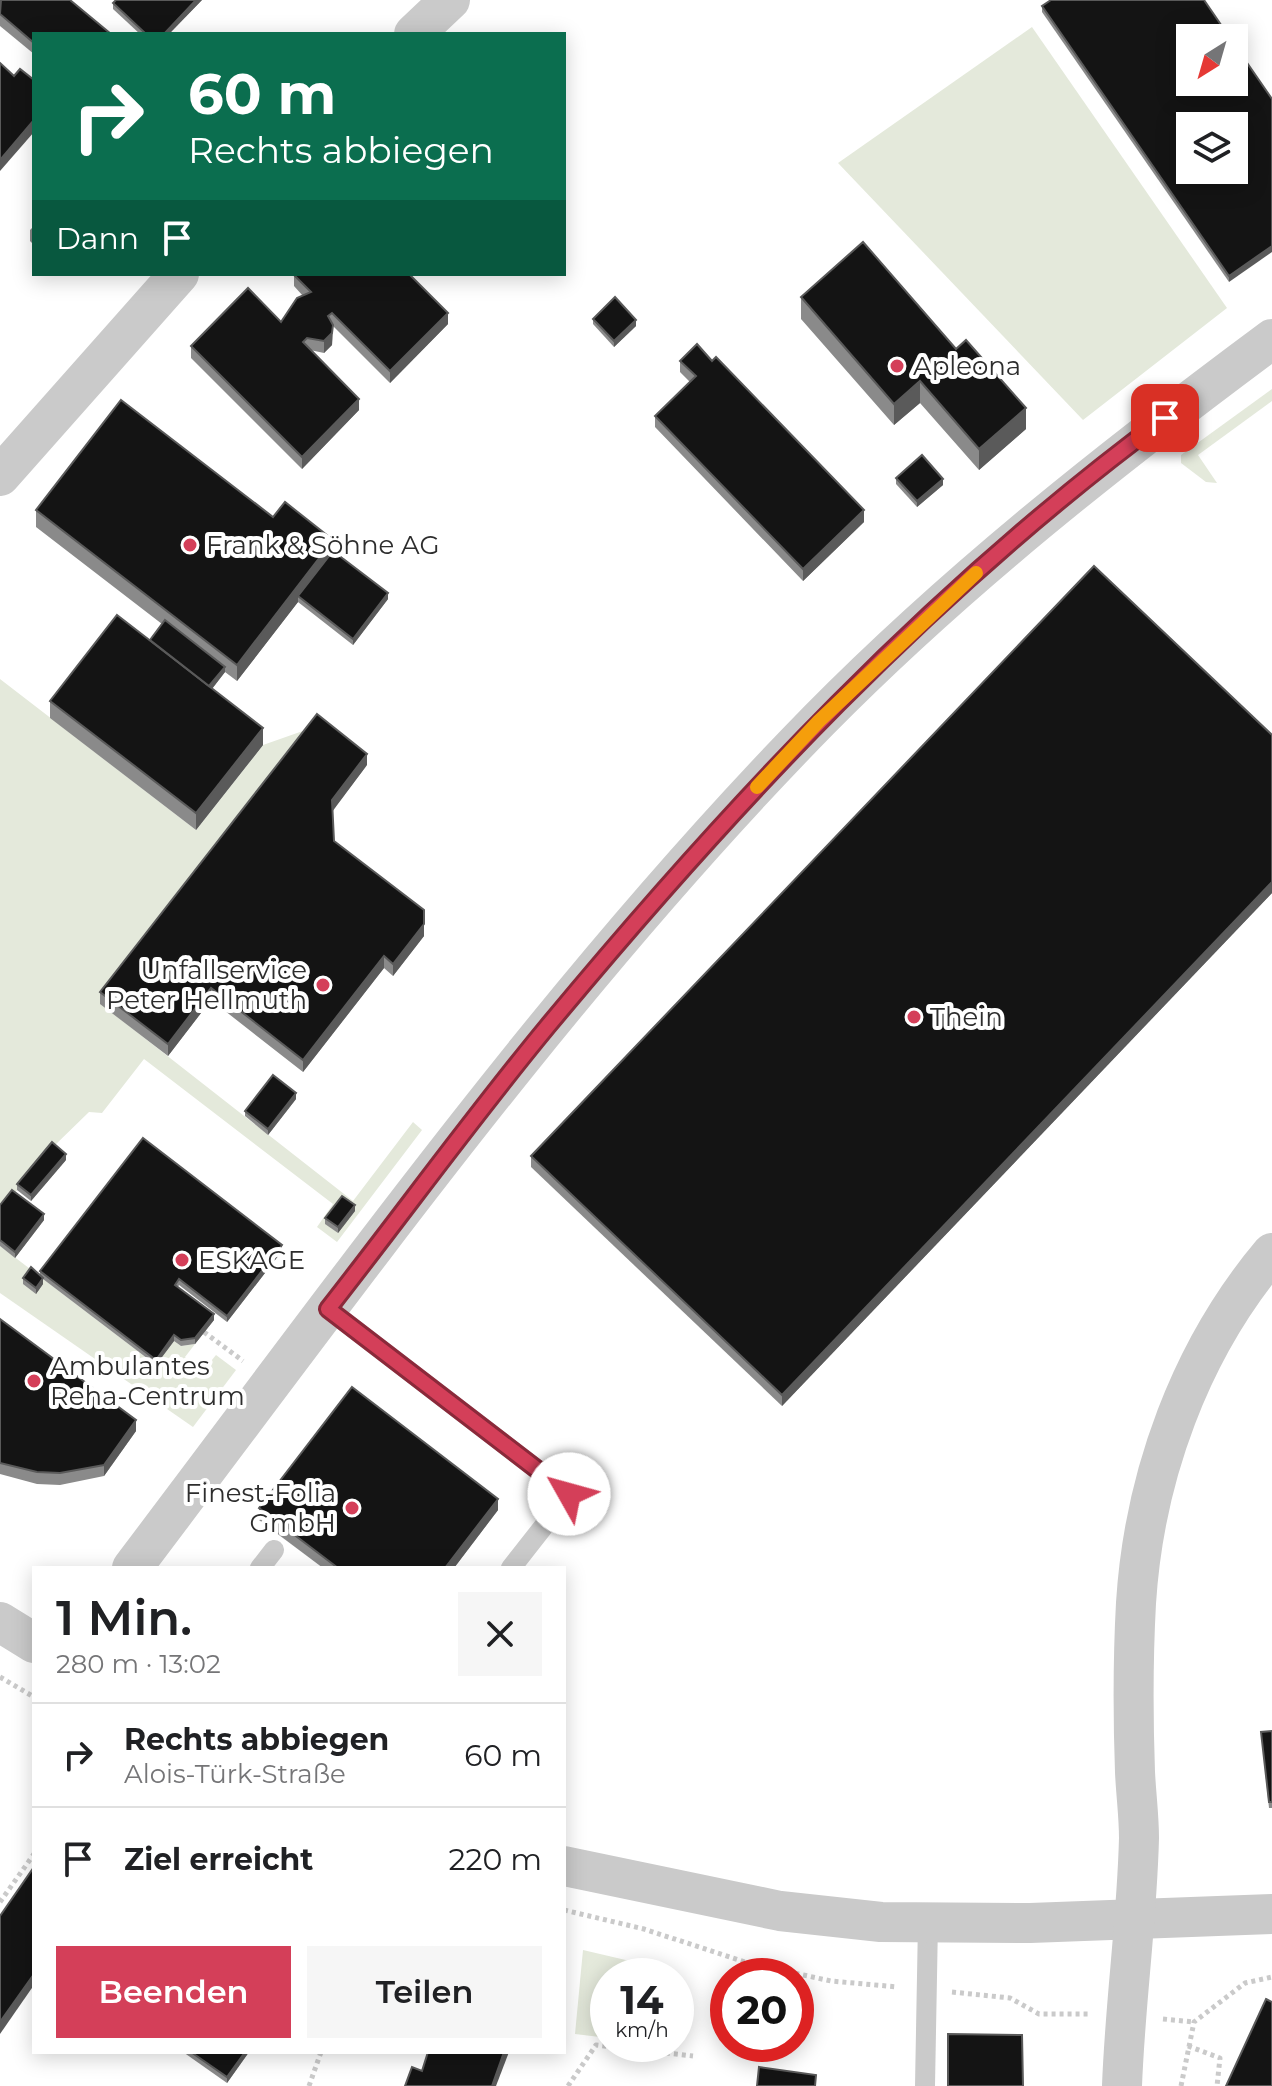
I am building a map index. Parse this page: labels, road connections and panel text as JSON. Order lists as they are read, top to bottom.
{
  "places": [
    "Apleona",
    "Frank & Söhne AG",
    "Unfallservice Peter Hellmuth",
    "Thein",
    "ESKAGE",
    "Ambulantes Reha-Centrum",
    "Finest-Folia GmbH"
  ],
  "north": "bottom left",
  "page": {
    "turn": ["60 m", "Rechts abbiegen"],
    "then": "Dann",
    "heading": ["1 Min.", "280 m · 13:02"],
    "list": [
      {
        "name": "Rechts abbiegen",
        "note": "Alois-Türk-Straße",
        "value": "60 m"
      },
      {
        "name": "Ziel erreicht",
        "value": "220 m"
      }
    ],
    "buttons": ["Beenden", "Teilen"],
    "speed": "14 km/h",
    "limit": "20"
  }
}
